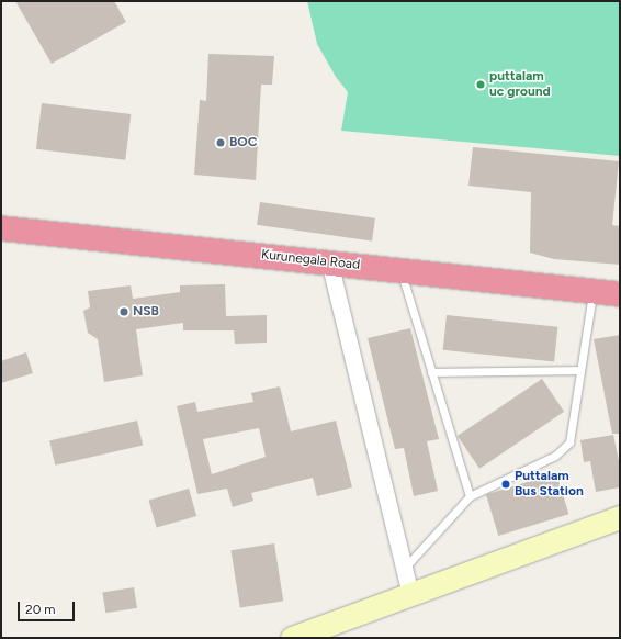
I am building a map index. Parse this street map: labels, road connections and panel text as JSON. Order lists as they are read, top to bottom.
{
  "streets": {
    "highway": ["Kurunegala Road"]
  },
  "places": [
    "puttalam uc ground",
    "BOC",
    "NSB",
    "Puttalam Bus Station"
  ],
  "scale_bar": "20 m"
}
